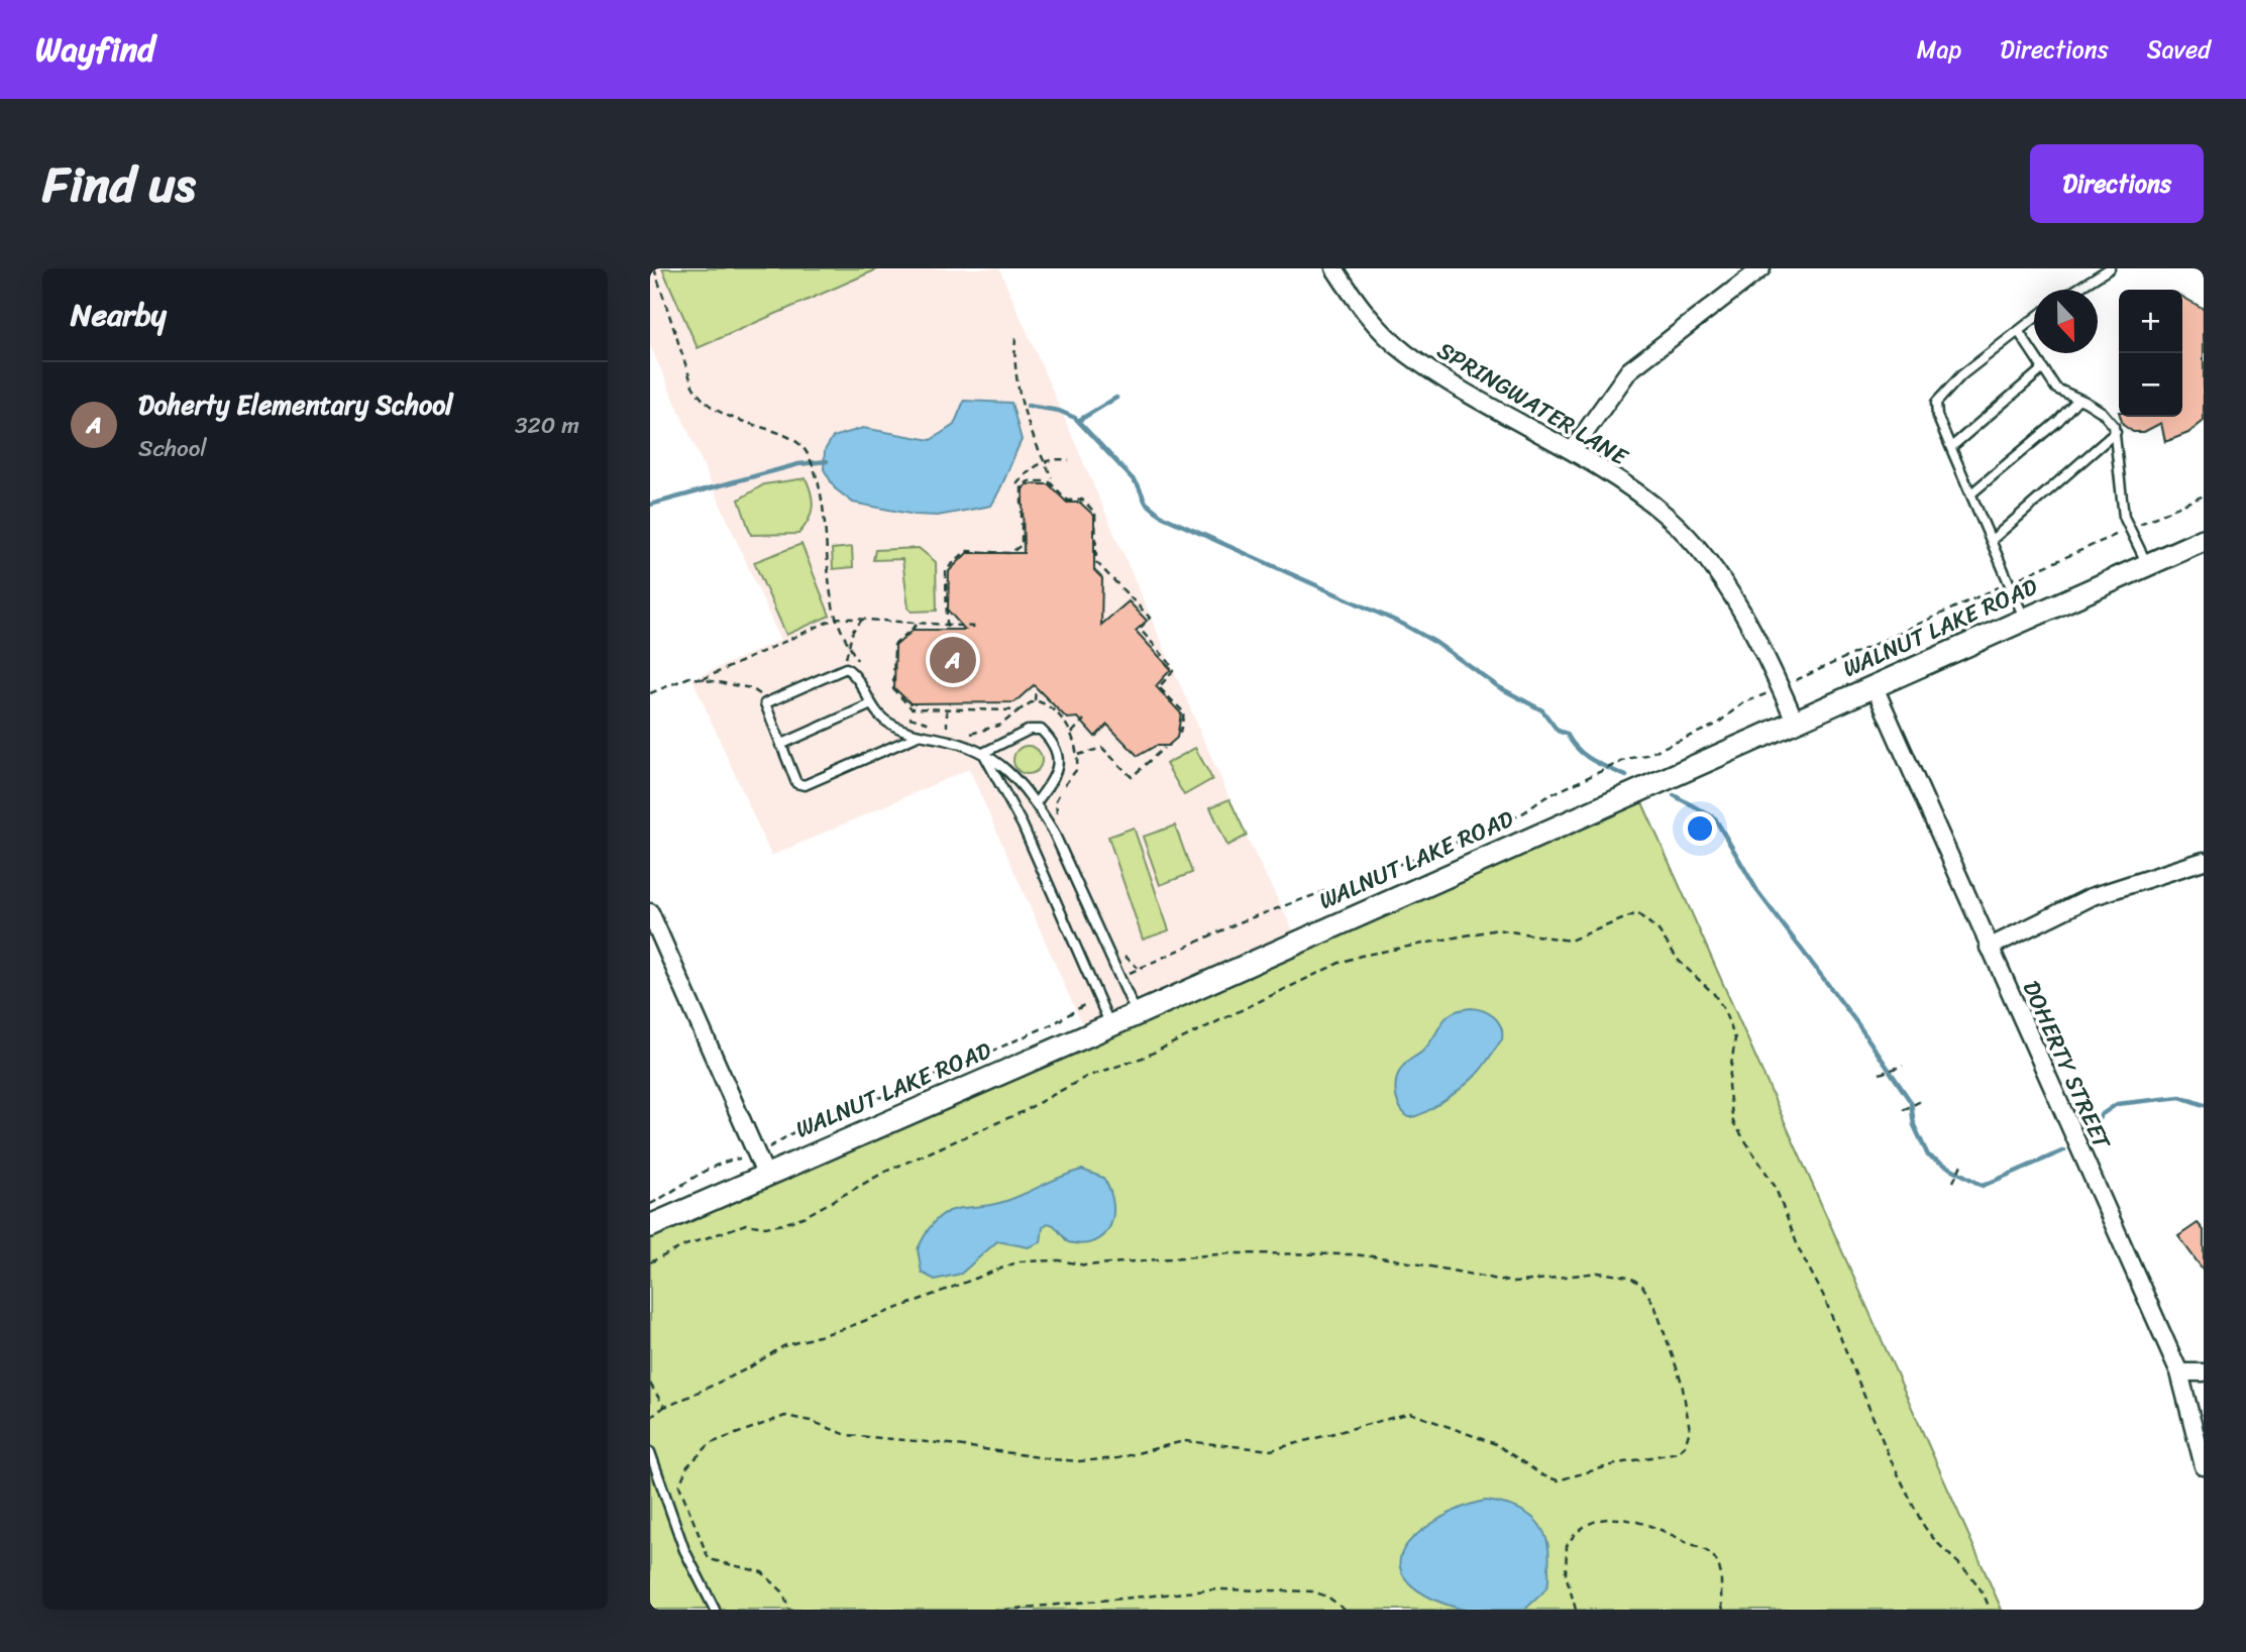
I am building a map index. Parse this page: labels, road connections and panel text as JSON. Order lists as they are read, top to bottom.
{
  "streets": {
    "street": ["SPRINGWATER LANE", "WALNUT LAKE ROAD", "DOHERTY STREET"]
  },
  "crossings": [
    ["SPRINGWATER LANE", "WALNUT LAKE ROAD"],
    ["WALNUT LAKE ROAD", "DOHERTY STREET"]
  ],
  "north": "bottom",
  "page": {
    "header": "Wayfind",
    "nav": ["Map", "Directions", "Saved"],
    "title": "Find us",
    "buttons": "Directions",
    "heading": "Nearby",
    "map_buttons": ["+", "−"],
    "list": [
      {
        "mark": "A",
        "name": "Doherty Elementary School",
        "note": "School",
        "value": "320 m"
      }
    ],
    "pins": "A"
  }
}
